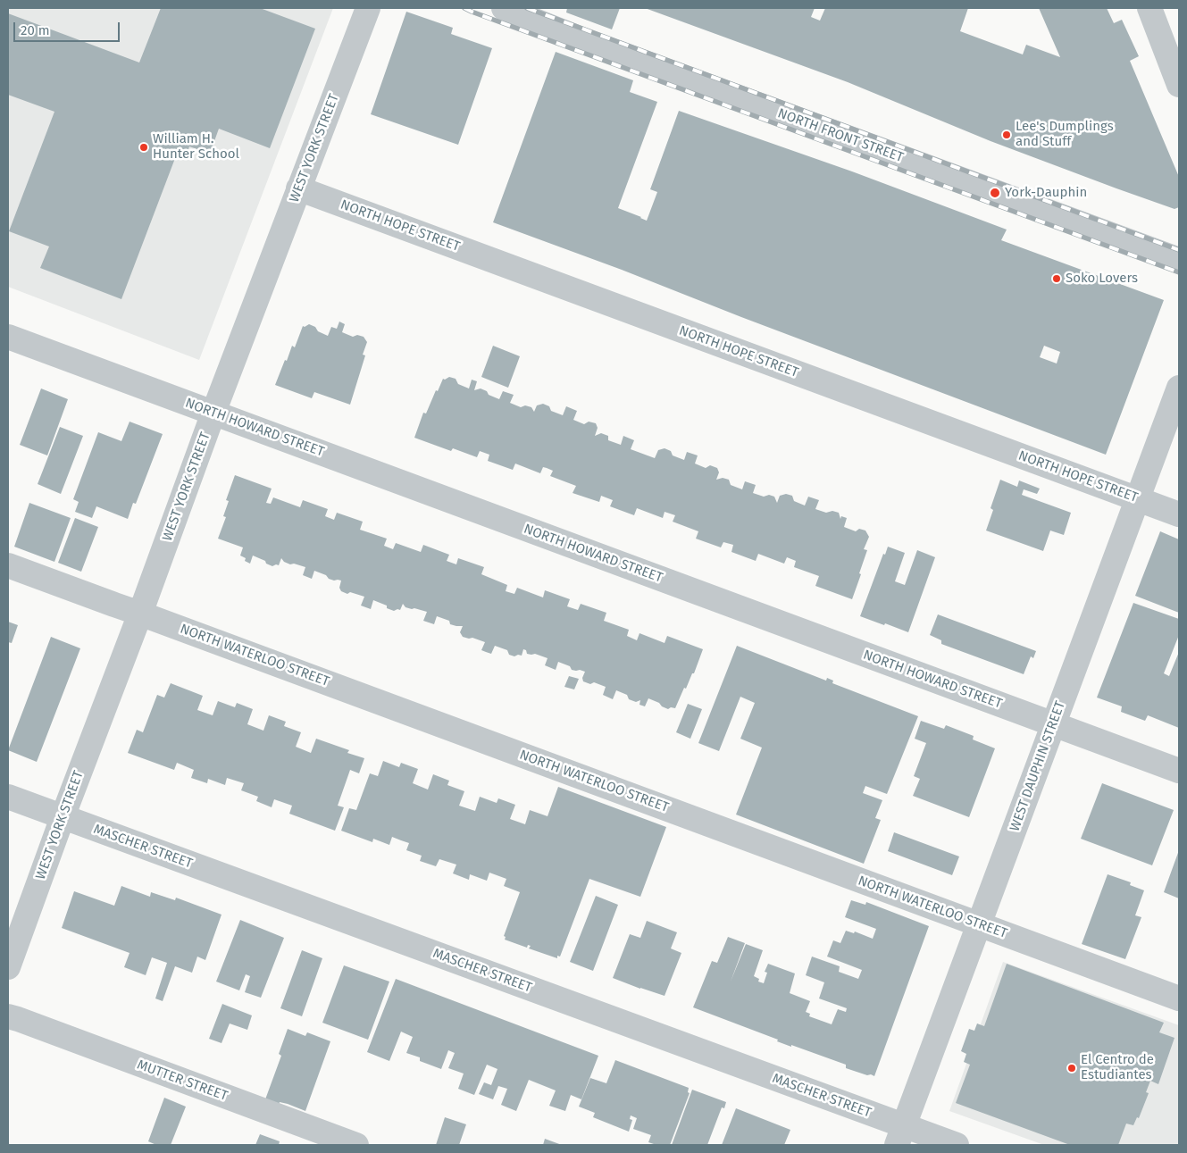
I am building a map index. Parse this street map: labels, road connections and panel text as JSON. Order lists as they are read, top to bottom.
{
  "streets": {
    "street": [
      "NORTH FRONT STREET",
      "WEST YORK STREET",
      "NORTH HOPE STREET",
      "NORTH HOWARD STREET",
      "NORTH WATERLOO STREET",
      "WEST DAUPHIN STREET",
      "MASCHER STREET",
      "MUTTER STREET"
    ]
  },
  "crossings": [
    ["WEST YORK STREET", "NORTH HOPE STREET"],
    ["WEST YORK STREET", "NORTH HOWARD STREET"],
    ["WEST YORK STREET", "NORTH WATERLOO STREET"],
    ["WEST YORK STREET", "MASCHER STREET"],
    ["NORTH HOPE STREET", "WEST DAUPHIN STREET"],
    ["NORTH HOWARD STREET", "WEST DAUPHIN STREET"],
    ["NORTH WATERLOO STREET", "WEST DAUPHIN STREET"],
    ["WEST DAUPHIN STREET", "MASCHER STREET"]
  ],
  "places": [
    "Lee's Dumplings and Stuff",
    "William H. Hunter School",
    "York-Dauphin",
    "Soko Lovers",
    "El Centro de Estudiantes"
  ],
  "scale_bar": "20 m"
}
